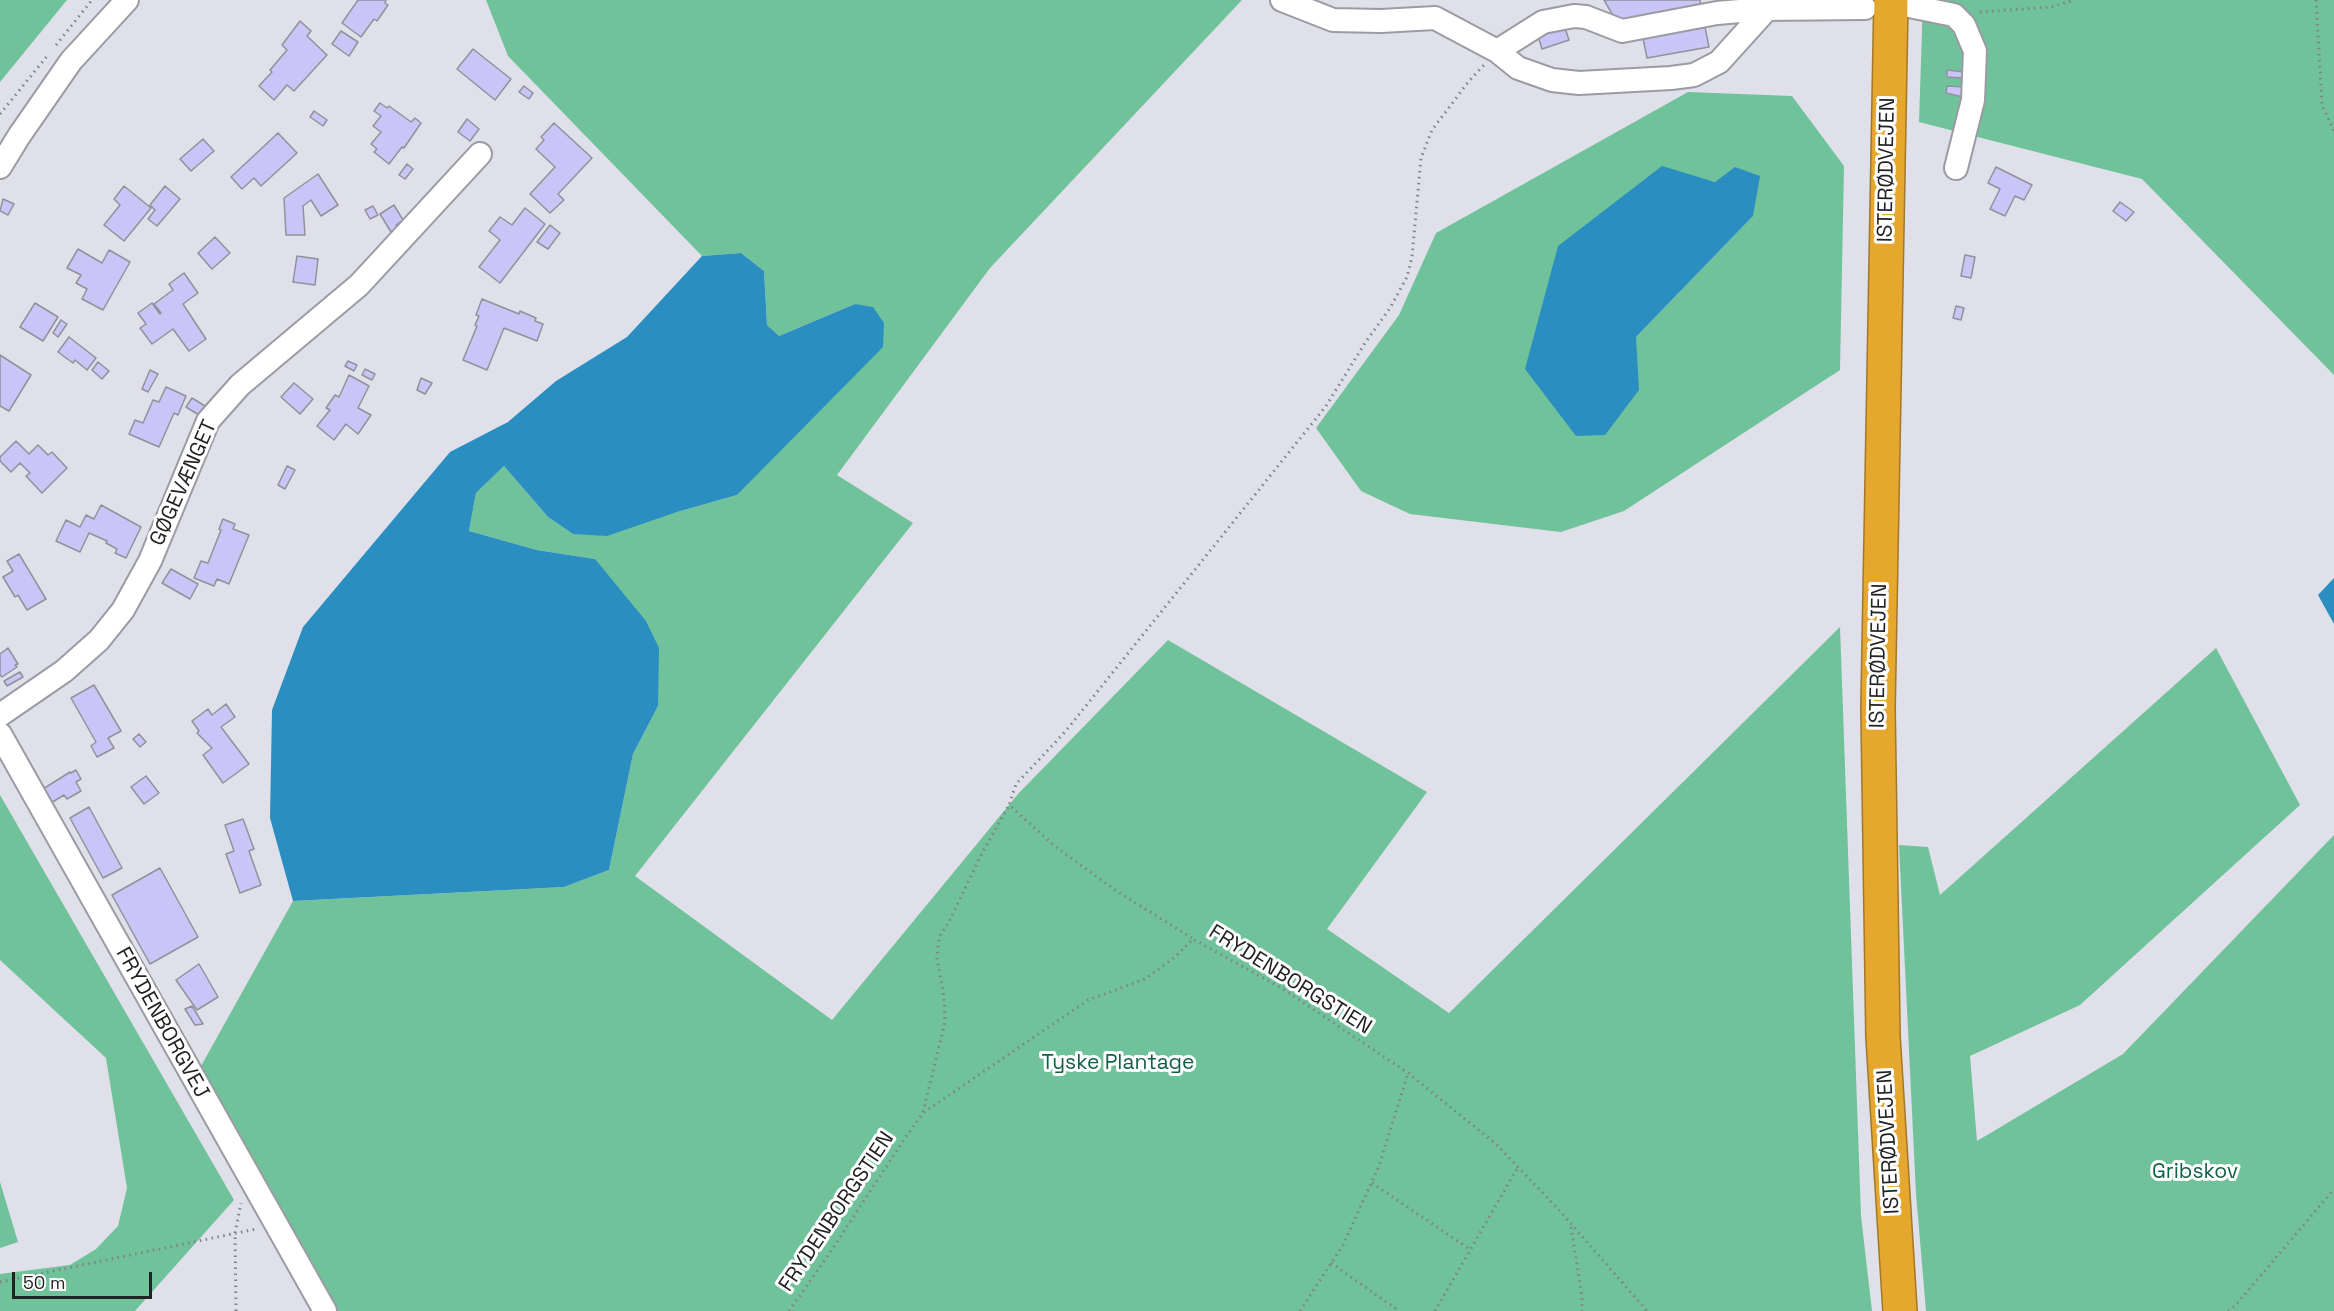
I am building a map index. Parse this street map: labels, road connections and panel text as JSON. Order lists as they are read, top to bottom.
{
  "streets": {
    "highway": ["ISTERØDVEJEN"],
    "street": ["GØGEVÆNGET", "FRYDENBORGVEJ"],
    "path": ["FRYDENBORGSTIEN"]
  },
  "parks": ["Tyske Plantage", "Gribskov"],
  "scale_bar": "50 m"
}
